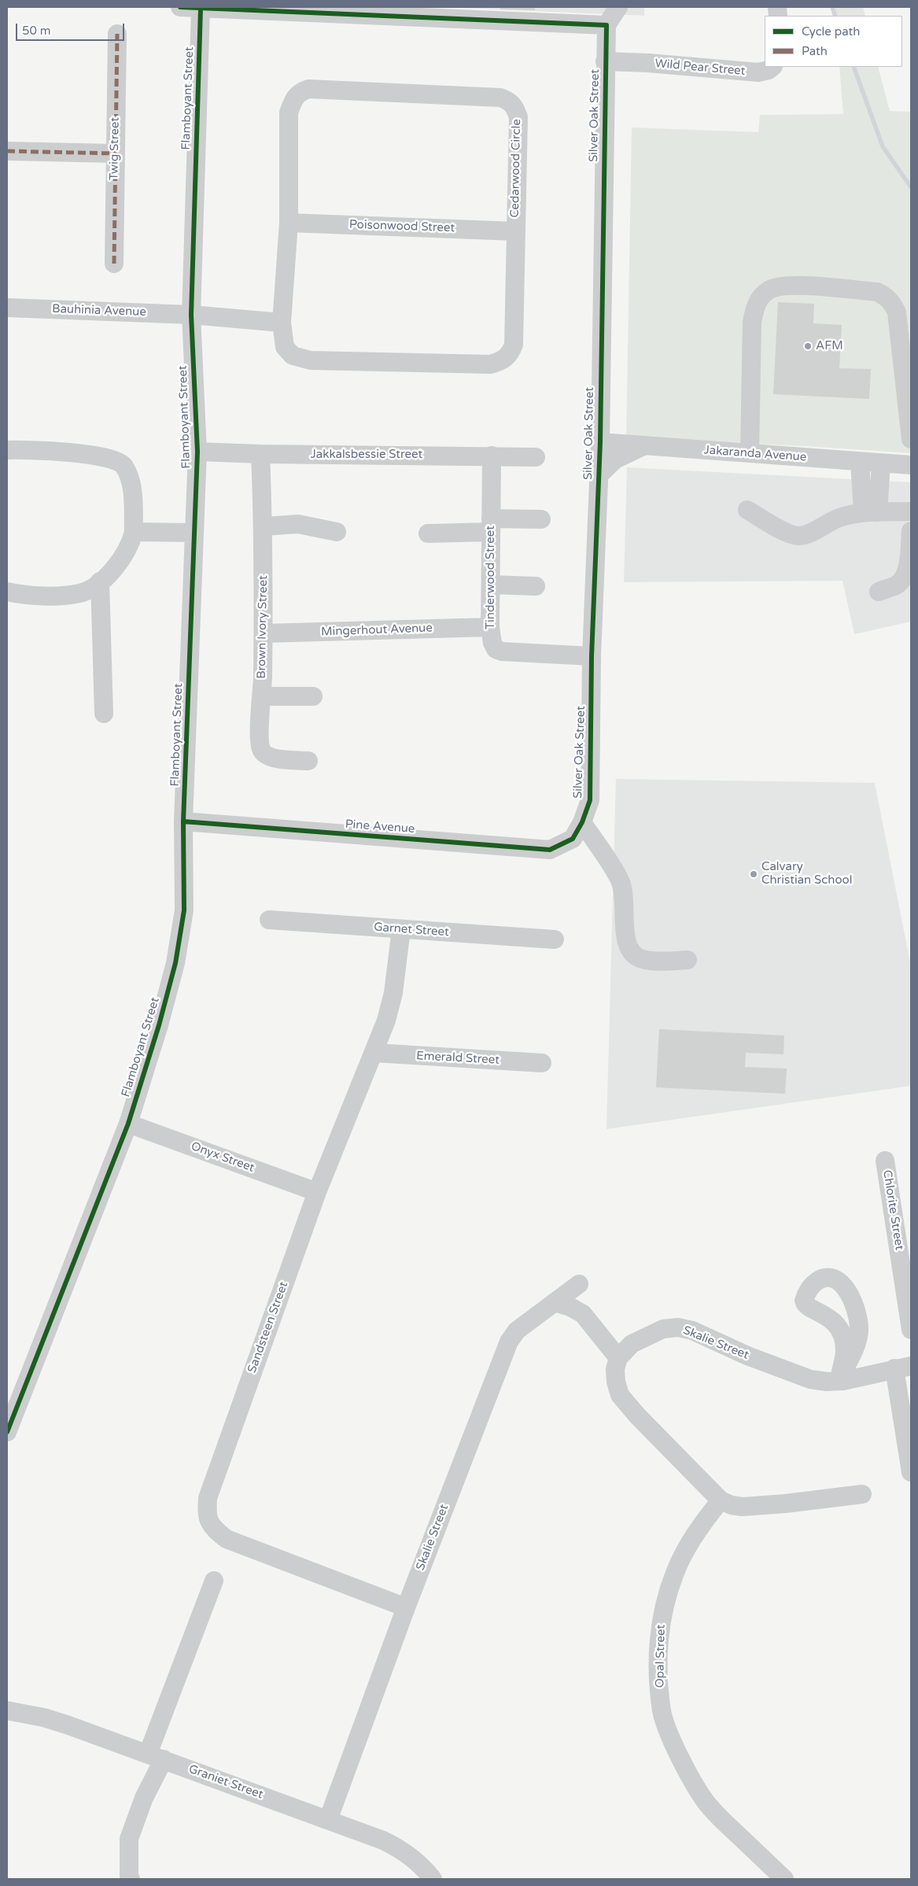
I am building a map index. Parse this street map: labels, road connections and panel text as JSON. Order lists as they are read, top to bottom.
{
  "streets": {
    "street": [
      "Wild Pear Street",
      "Flamboyant Street",
      "Silver Oak Street",
      "Twig Street",
      "Cedarwood Circle",
      "Poisonwood Street",
      "Bauhinia Avenue",
      "Jakaranda Avenue",
      "Jakkalsbessie Street",
      "Tinderwood Street",
      "Brown Ivory Street",
      "Mingerhout Avenue",
      "Pine Avenue",
      "Garnet Street",
      "Emerald Street",
      "Onyx Street",
      "Chlorite Street",
      "Sandsteen Street",
      "Skalie Street",
      "Opal Street",
      "Graniet Street"
    ]
  },
  "crossings": [
    ["Wild Pear Street", "Silver Oak Street"],
    ["Flamboyant Street", "Bauhinia Avenue"],
    ["Flamboyant Street", "Jakkalsbessie Street"],
    ["Flamboyant Street", "Pine Avenue"],
    ["Flamboyant Street", "Onyx Street"],
    ["Silver Oak Street", "Jakaranda Avenue"],
    ["Silver Oak Street", "Tinderwood Street"],
    ["Silver Oak Street", "Pine Avenue"],
    ["Cedarwood Circle", "Poisonwood Street"],
    ["Jakkalsbessie Street", "Tinderwood Street"],
    ["Jakkalsbessie Street", "Brown Ivory Street"],
    ["Tinderwood Street", "Mingerhout Avenue"],
    ["Brown Ivory Street", "Mingerhout Avenue"],
    ["Garnet Street", "Sandsteen Street"],
    ["Emerald Street", "Sandsteen Street"],
    ["Onyx Street", "Sandsteen Street"],
    ["Sandsteen Street", "Skalie Street"],
    ["Skalie Street", "Graniet Street"]
  ],
  "places": ["AFM", "Calvary Christian School"],
  "legend": ["Cycle path", "Path"],
  "scale_bar": "50 m"
}
